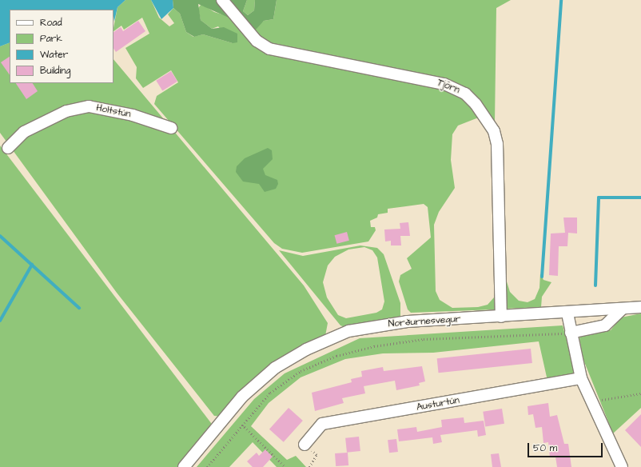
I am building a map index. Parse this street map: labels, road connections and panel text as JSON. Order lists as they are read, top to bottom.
{
  "streets": {
    "street": [
      "Tjörn",
      "Holtstún",
      "Norðurnesvegur",
      "Austurtún"
    ]
  },
  "crossings": [
    ["Tjörn", "Norðurnesvegur"]
  ],
  "legend": [
    "Road",
    "Park",
    "Water",
    "Building"
  ],
  "scale_bar": "50 m"
}
